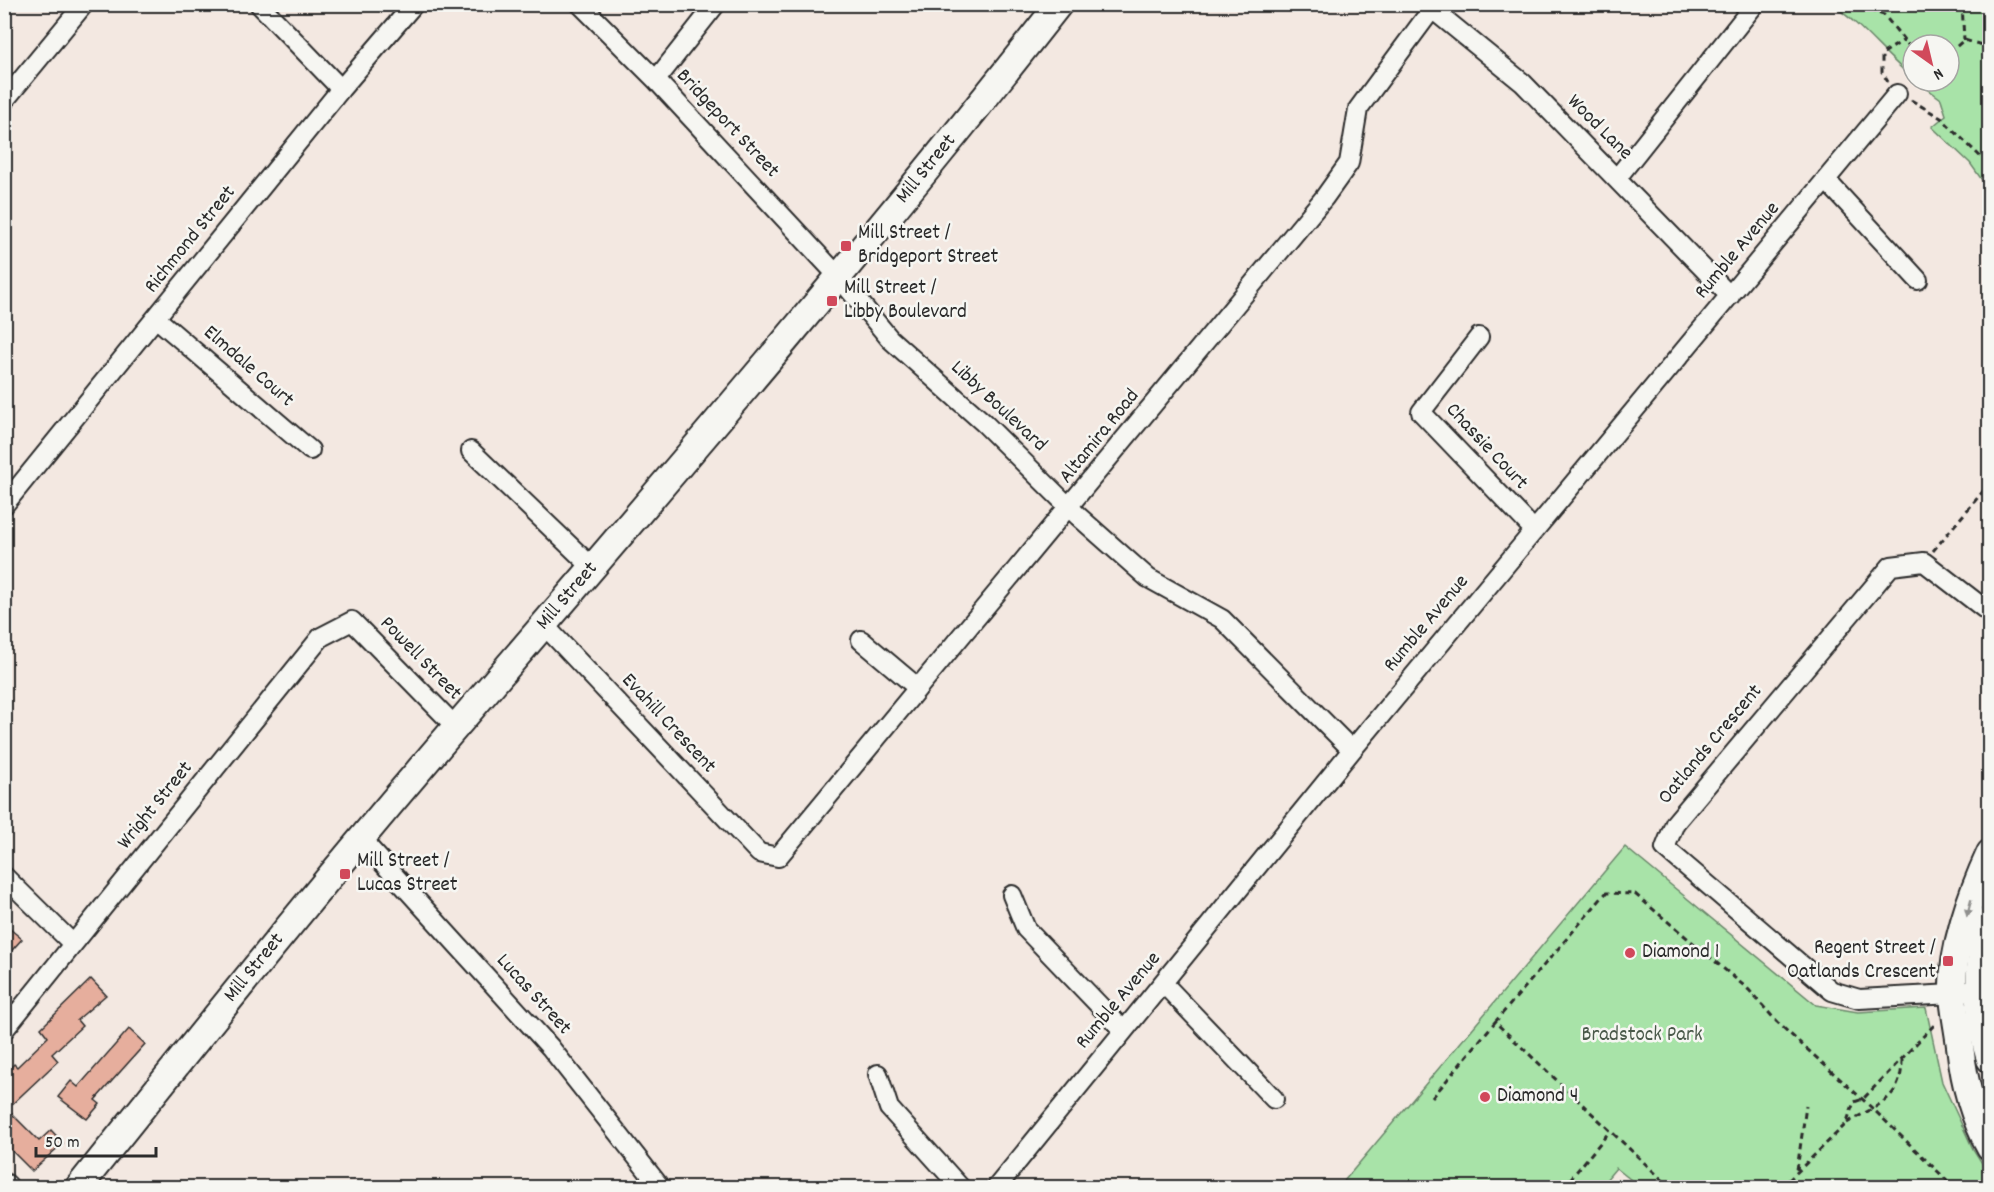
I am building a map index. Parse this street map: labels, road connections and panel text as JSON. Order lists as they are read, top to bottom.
{
  "streets": {
    "street": [
      "Bridgeport Street",
      "Wood Lane",
      "Mill Street",
      "Richmond Street",
      "Rumble Avenue",
      "Elmdale Court",
      "Libby Boulevard",
      "Altamira Road",
      "Chassie Court",
      "Powell Street",
      "Evahill Crescent",
      "Oatlands Crescent",
      "Wright Street",
      "Lucas Street"
    ]
  },
  "crossings": [
    ["Bridgeport Street", "Mill Street"],
    ["Bridgeport Street", "Libby Boulevard"],
    ["Wood Lane", "Rumble Avenue"],
    ["Wood Lane", "Altamira Road"],
    ["Mill Street", "Libby Boulevard"],
    ["Mill Street", "Powell Street"],
    ["Mill Street", "Evahill Crescent"],
    ["Mill Street", "Lucas Street"],
    ["Richmond Street", "Elmdale Court"],
    ["Rumble Avenue", "Libby Boulevard"],
    ["Rumble Avenue", "Chassie Court"],
    ["Libby Boulevard", "Altamira Road"],
    ["Altamira Road", "Evahill Crescent"],
    ["Powell Street", "Wright Street"]
  ],
  "parks": ["Bradstock Park"],
  "places": {
    "transit": [
      "Mill Street / Bridgeport Street",
      "Mill Street / Libby Boulevard",
      "Mill Street / Lucas Street",
      "Regent Street / Oatlands Crescent"
    ],
    "other": ["Diamond 1", "Diamond 4"]
  },
  "scale_bar": "50 m",
  "north": "bottom right"
}
